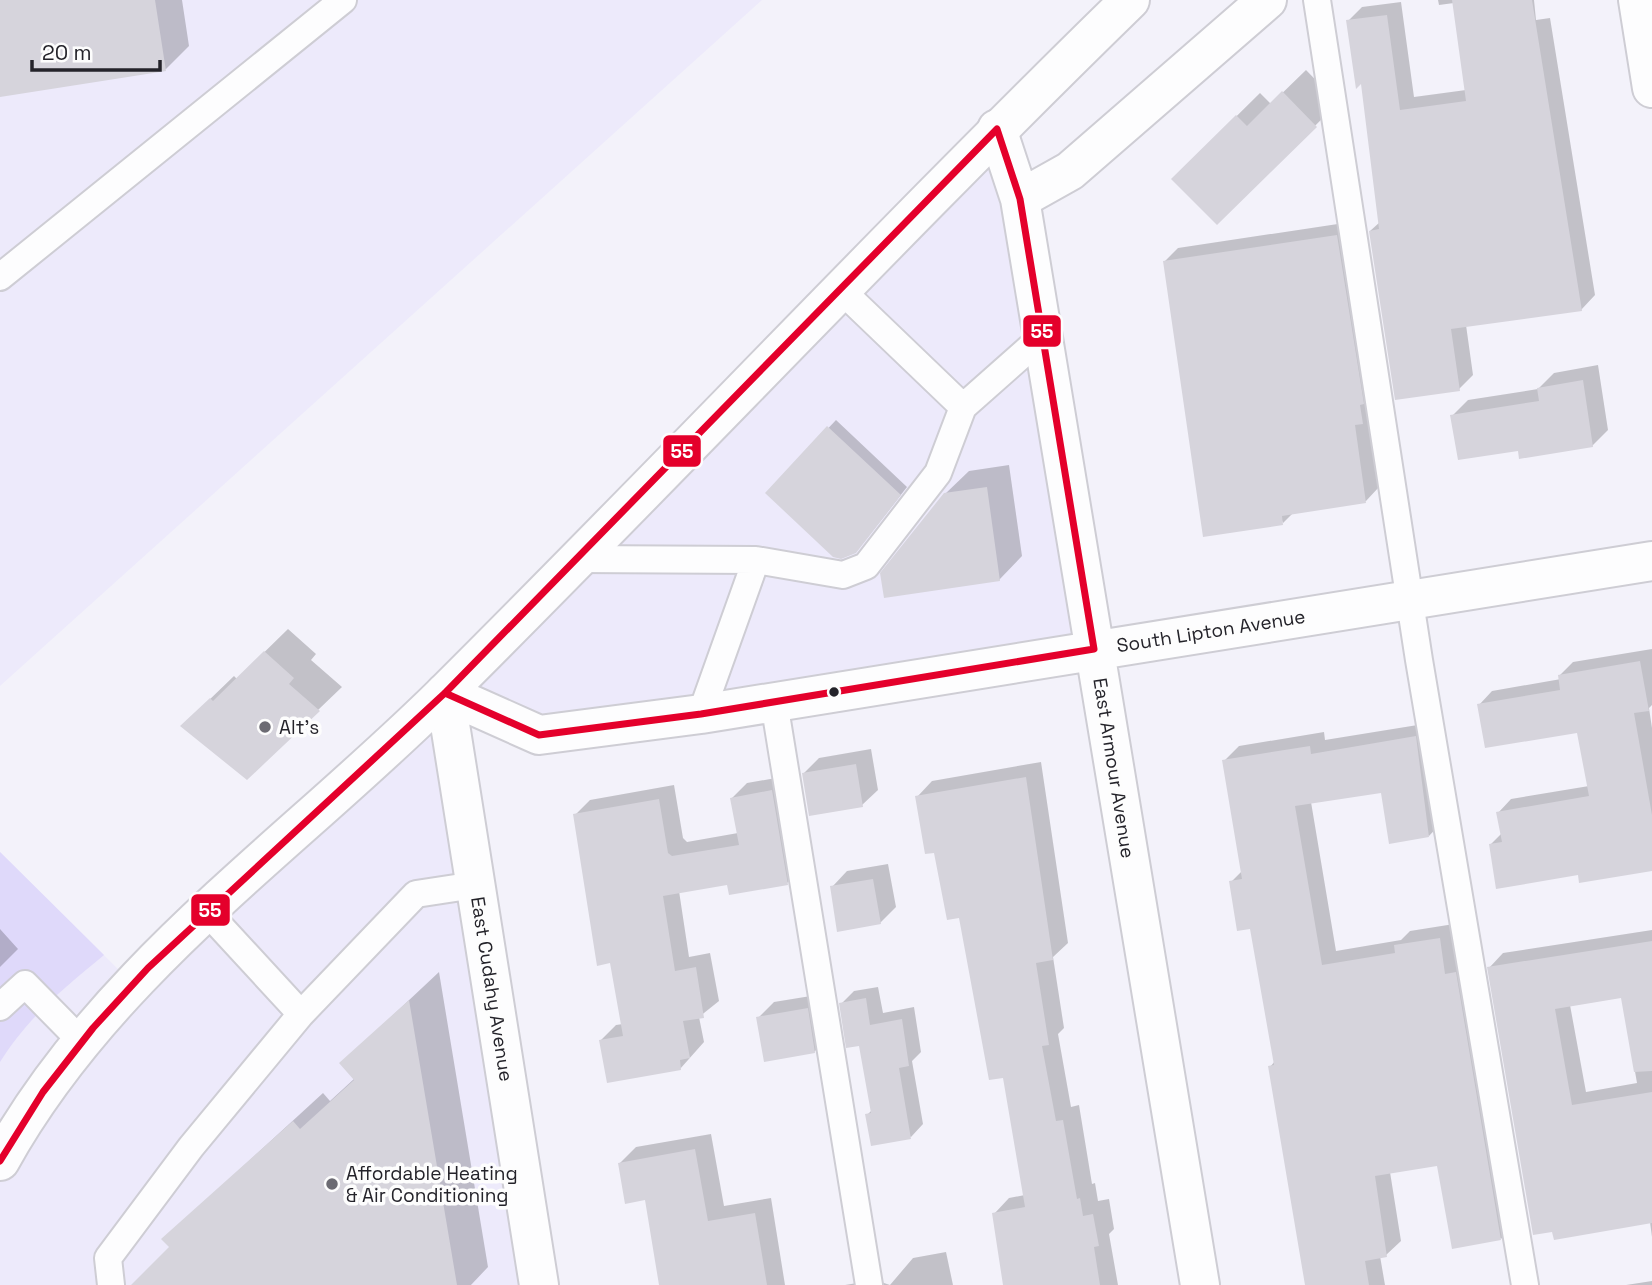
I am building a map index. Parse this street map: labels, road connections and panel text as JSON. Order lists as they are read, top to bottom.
{
  "streets": {
    "street": ["South Lipton Avenue", "East Armour Avenue", "East Cudahy Avenue"]
  },
  "crossings": [
    ["South Lipton Avenue", "East Armour Avenue"],
    ["South Lipton Avenue", "East Cudahy Avenue"]
  ],
  "places": ["Alt's", "Affordable Heating & Air Conditioning"],
  "lines": ["transit line 55"],
  "scale_bar": "20 m"
}
